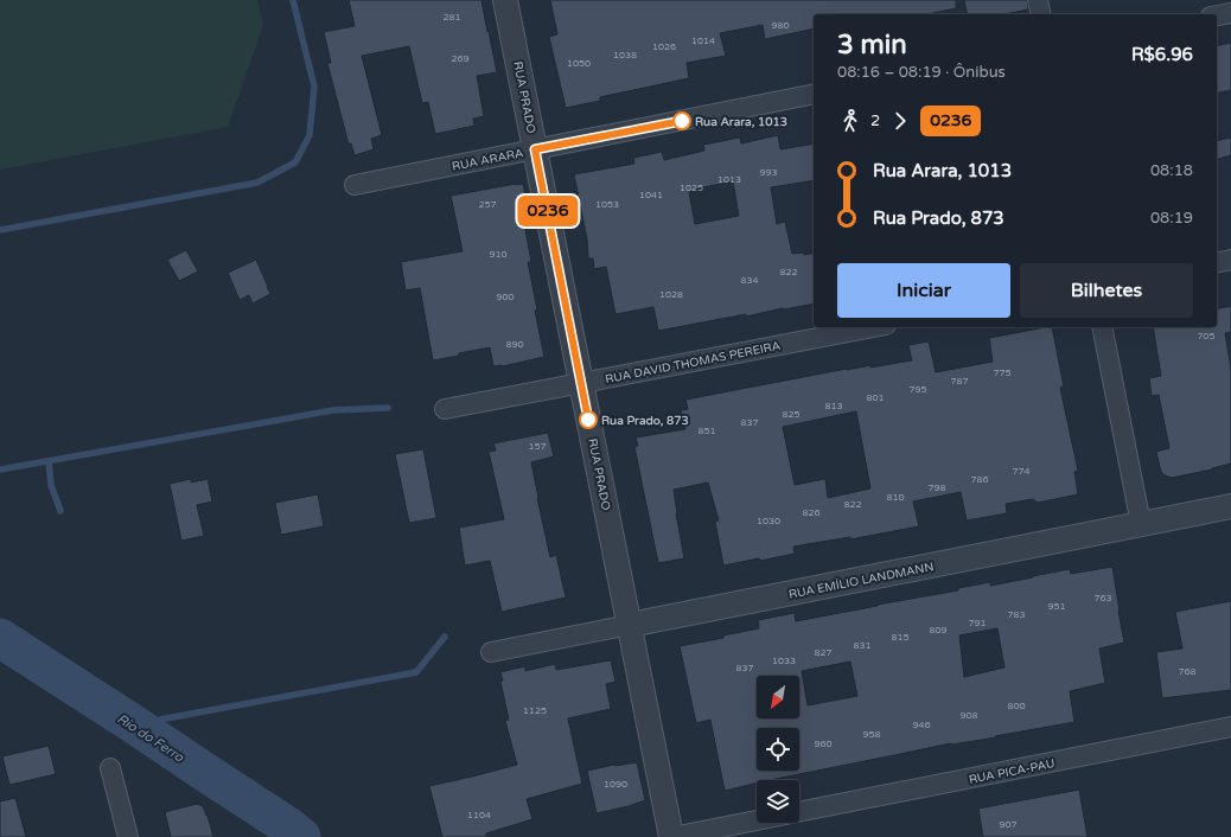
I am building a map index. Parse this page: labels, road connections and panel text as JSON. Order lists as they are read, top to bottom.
{
  "streets": {
    "street": [
      "RUA PRADO",
      "RUA ARARA",
      "RUA DAVID THOMAS PEREIRA",
      "RUA EMÍLIO LANDMANN",
      "RUA PICA-PAU"
    ]
  },
  "crossings": [
    ["RUA PRADO", "RUA ARARA"],
    ["RUA PRADO", "RUA DAVID THOMAS PEREIRA"],
    ["RUA PRADO", "RUA EMÍLIO LANDMANN"]
  ],
  "water": ["Rio do Ferro"],
  "places": ["Rua Arara, 1013", "Rua Prado, 873"],
  "lines": ["bus line 0236"],
  "house_numbers": [
    "281",
    "980",
    "1014",
    "1026",
    "1038",
    "269",
    "1050",
    "993",
    "1013",
    "1025",
    "1041",
    "257",
    "1053",
    "910",
    "822",
    "834",
    "1028",
    "900",
    "705",
    "890",
    "775",
    "787",
    "795",
    "801",
    "813",
    "825",
    "837",
    "851",
    "157",
    "774",
    "786",
    "798",
    "810",
    "822",
    "826",
    "1030",
    "763",
    "951",
    "783",
    "791",
    "809",
    "815",
    "831",
    "827",
    "1033",
    "837",
    "768",
    "800",
    "1125",
    "908",
    "946",
    "958",
    "960",
    "1090",
    "1104",
    "907"
  ],
  "north": "bottom left",
  "page": {
    "on_map": "0236",
    "heading": ["3 min", "08:16 – 08:19 · Ônibus", "R$6.96"],
    "legs": ["2", "0236"],
    "list": [
      {
        "name": "Rua Arara, 1013",
        "value": "08:18"
      },
      {
        "name": "Rua Prado, 873",
        "value": "08:19"
      }
    ],
    "buttons": ["Iniciar", "Bilhetes"]
  }
}
